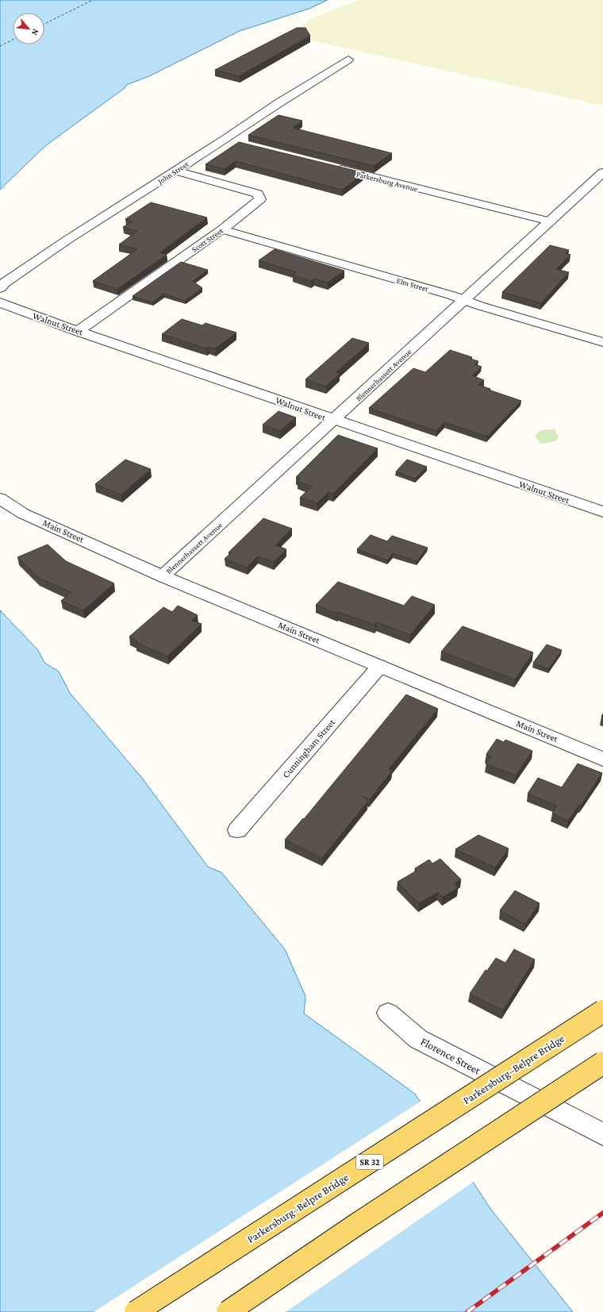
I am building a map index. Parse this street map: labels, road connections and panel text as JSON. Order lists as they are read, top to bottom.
{
  "streets": {
    "main road": ["Parkersburg–Belpre Bridge", "SR 32"],
    "street": [
      "John Street",
      "Parkersburg Avenue",
      "Scott Street",
      "Elm Street",
      "Walnut Street",
      "Blennerhassett Avenue",
      "Main Street",
      "Cunningham Street",
      "Florence Street"
    ]
  },
  "crossings": [
    ["John Street", "Scott Street"],
    ["Parkersburg Avenue", "Blennerhassett Avenue"],
    ["Scott Street", "Elm Street"],
    ["Scott Street", "Walnut Street"],
    ["Elm Street", "Blennerhassett Avenue"],
    ["Walnut Street", "Blennerhassett Avenue"],
    ["Blennerhassett Avenue", "Main Street"],
    ["Main Street", "Cunningham Street"]
  ],
  "north": "bottom right"
}
